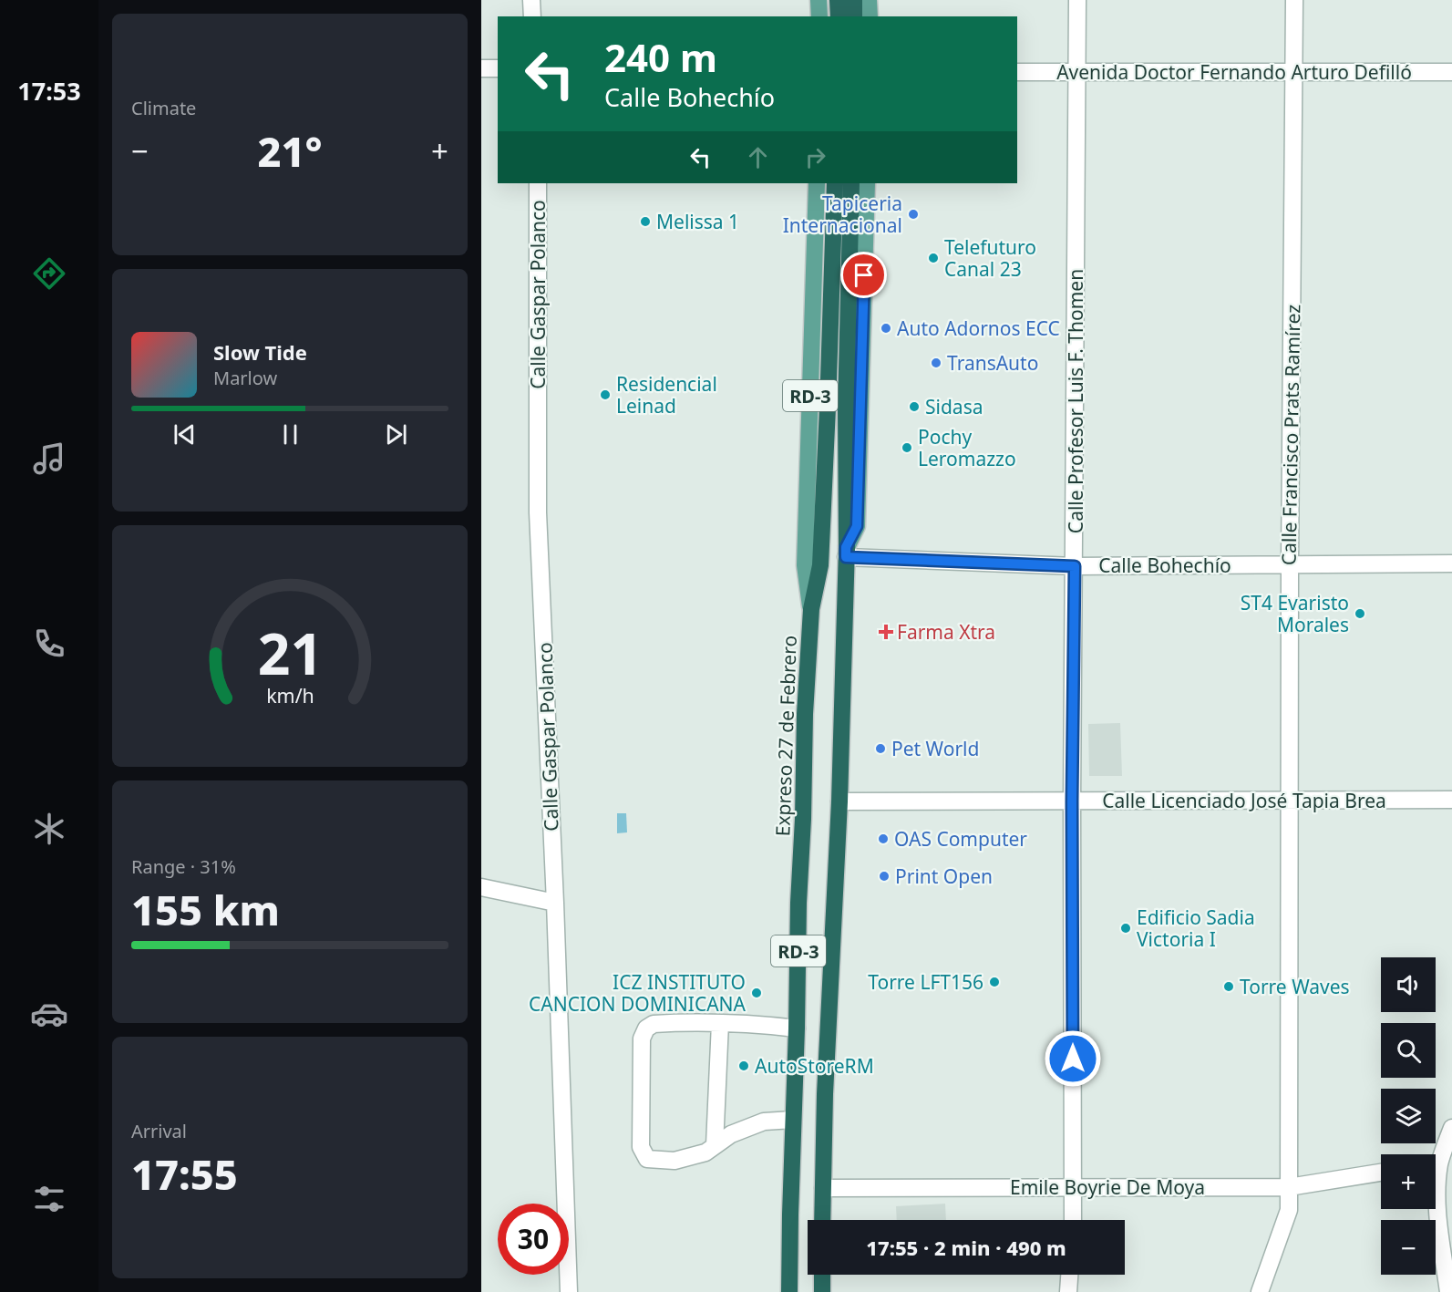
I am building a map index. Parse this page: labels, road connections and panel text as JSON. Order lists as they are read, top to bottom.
{
  "streets": {
    "highway": ["RD-3", "Expreso 27 de Febrero"],
    "street": [
      "Avenida Doctor Fernando Arturo Defilló",
      "Calle Gaspar Polanco",
      "Calle Profesor Luis F. Thomen",
      "Calle Francisco Prats Ramírez",
      "Calle Bohechío",
      "Calle Licenciado José Tapia Brea",
      "Emile Boyrie De Moya"
    ]
  },
  "crossings": [
    ["Avenida Doctor Fernando Arturo Defilló", "Calle Profesor Luis F. Thomen"],
    ["Avenida Doctor Fernando Arturo Defilló", "Calle Francisco Prats Ramírez"],
    ["RD-3", "Calle Bohechío"],
    ["RD-3", "Expreso 27 de Febrero"],
    ["RD-3", "Calle Licenciado José Tapia Brea"],
    ["RD-3", "Emile Boyrie De Moya"],
    ["Calle Profesor Luis F. Thomen", "Calle Bohechío"],
    ["Calle Profesor Luis F. Thomen", "Calle Licenciado José Tapia Brea"],
    ["Calle Profesor Luis F. Thomen", "Emile Boyrie De Moya"],
    ["Calle Francisco Prats Ramírez", "Calle Bohechío"],
    ["Calle Francisco Prats Ramírez", "Calle Licenciado José Tapia Brea"],
    ["Calle Francisco Prats Ramírez", "Emile Boyrie De Moya"]
  ],
  "places": {
    "other": [
      "Tapiceria Internacional",
      "Melissa 1",
      "Telefuturo Canal 23",
      "Auto Adornos ECC",
      "TransAuto",
      "Residencial Leinad",
      "Sidasa",
      "Pochy Leromazzo",
      "ST4 Evaristo Morales",
      "Pet World",
      "OAS Computer",
      "Print Open",
      "Edificio Sadia Victoria I",
      "Torre LFT156",
      "Torre Waves",
      "ICZ INSTITUTO CANCION DOMINICANA",
      "AutoStoreRM"
    ],
    "health": ["Farma Xtra"]
  },
  "page": {
    "tabs": "17:53",
    "tile": [
      "Climate",
      ["Range · 31%", "155 km"],
      ["Arrival", "17:55"]
    ],
    "turn": ["240 m", "Calle Bohechío"],
    "heat": ["−", "21°", "+"],
    "song": ["Slow Tide", "Marlow"],
    "map_buttons": ["+", "−"],
    "limit": "30",
    "trip": "17:55 · 2 min · 490 m",
    "gauge": ["21", "km/h"]
  }
}
